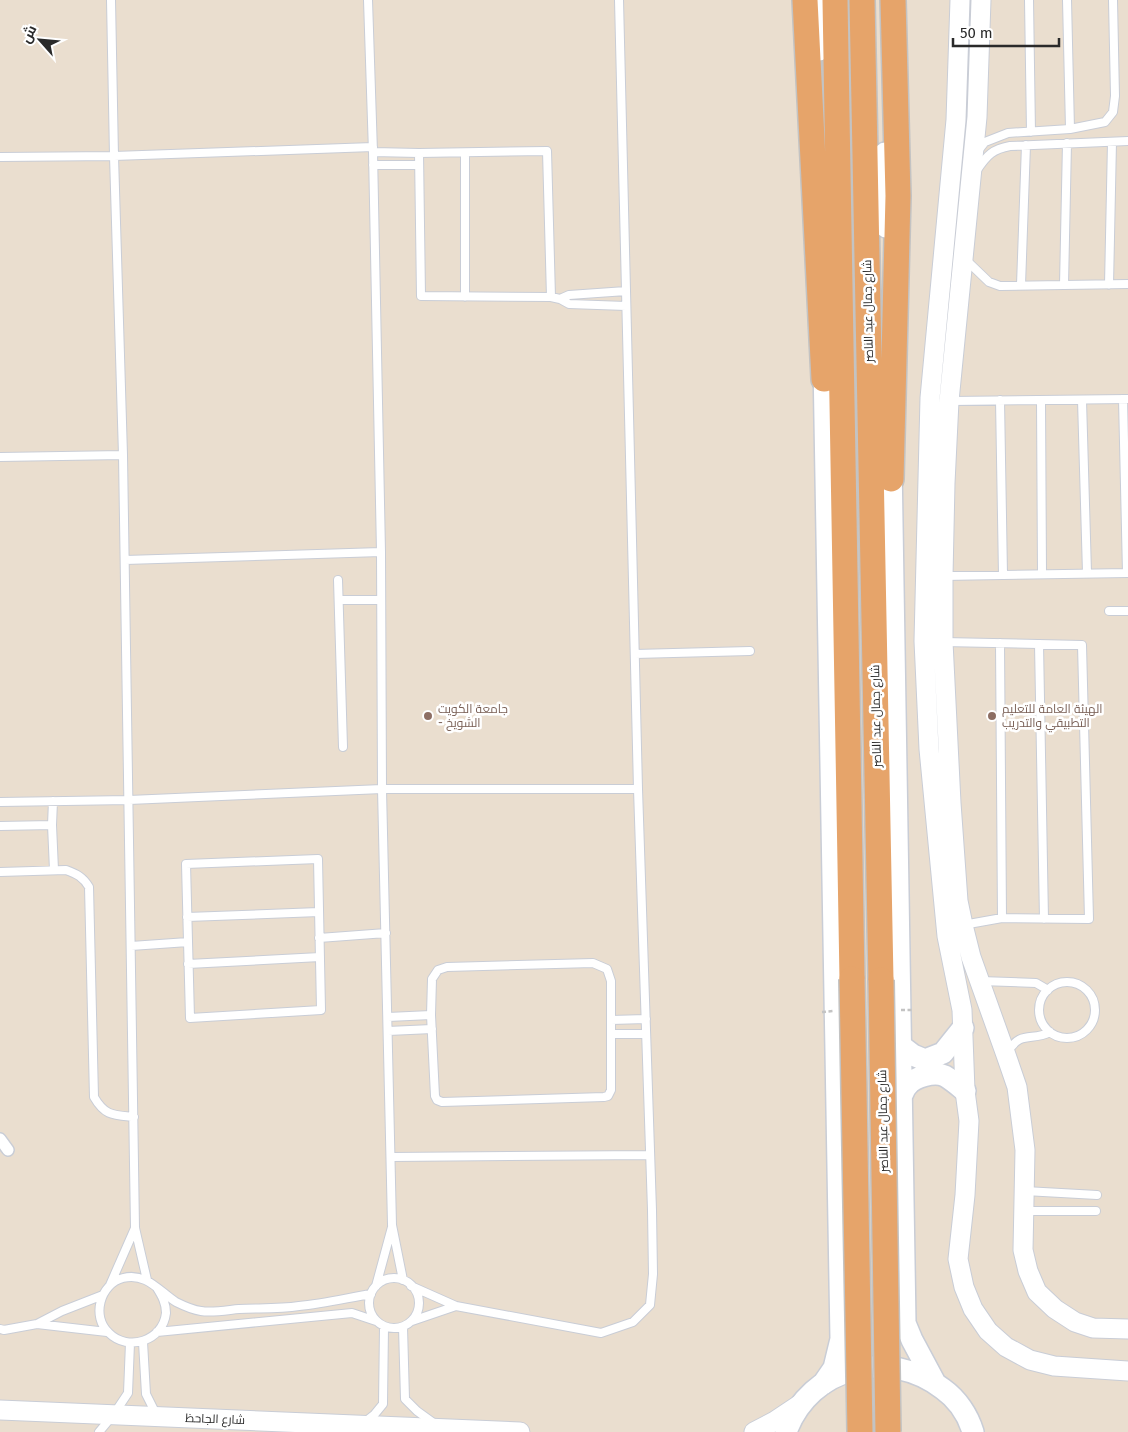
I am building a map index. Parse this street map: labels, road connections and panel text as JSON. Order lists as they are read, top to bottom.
{
  "streets": {
    "highway": ["شارع جمال عبد الناصر"],
    "street": ["شارع الجاحظ"]
  },
  "places": ["جامعة الكويت - الشويخ", "الهيئة العامة للتعليم التطبيقي والتدريب"],
  "scale_bar": "50 m",
  "north": "top left"
}
